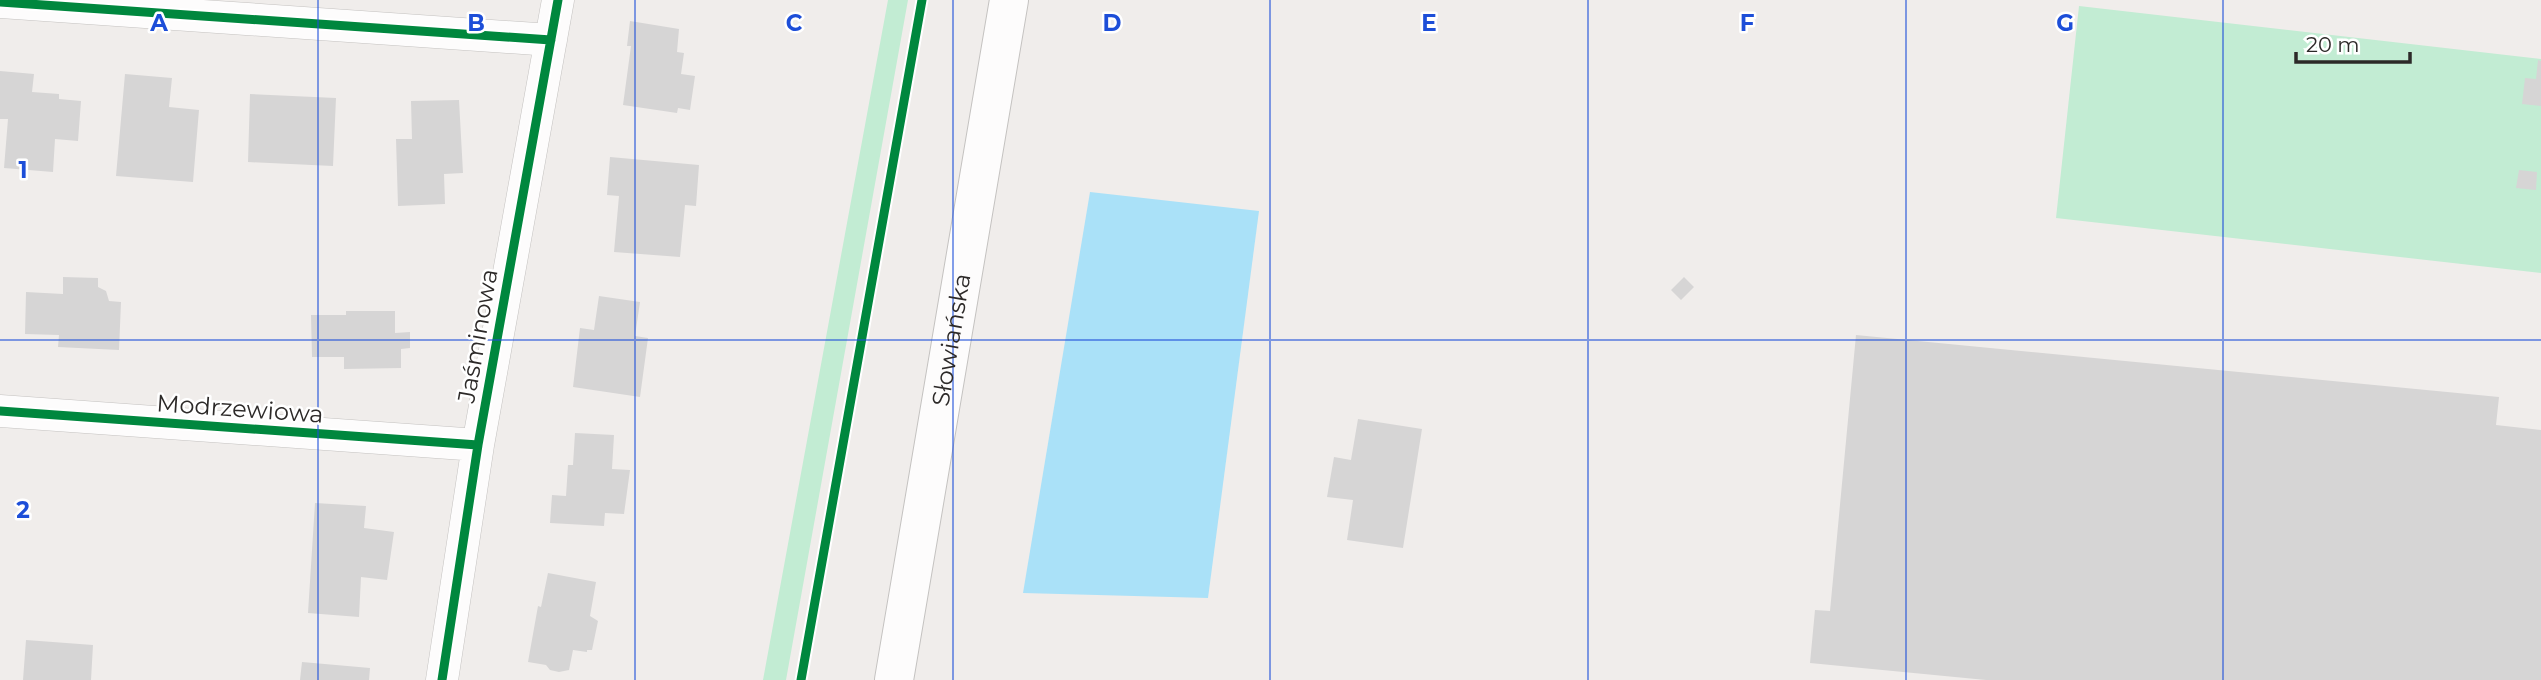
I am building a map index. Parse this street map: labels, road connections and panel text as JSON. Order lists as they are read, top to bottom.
{
  "streets": {
    "main road": ["Słowiańska"],
    "street": ["Jaśminowa", "Modrzewiowa"]
  },
  "crossings": [
    ["Jaśminowa", "Modrzewiowa"]
  ],
  "scale_bar": "20 m",
  "grid": {
    "columns": [
      "A",
      "B",
      "C",
      "D",
      "E",
      "F",
      "G"
    ],
    "rows": ["1", "2"]
  }
}
